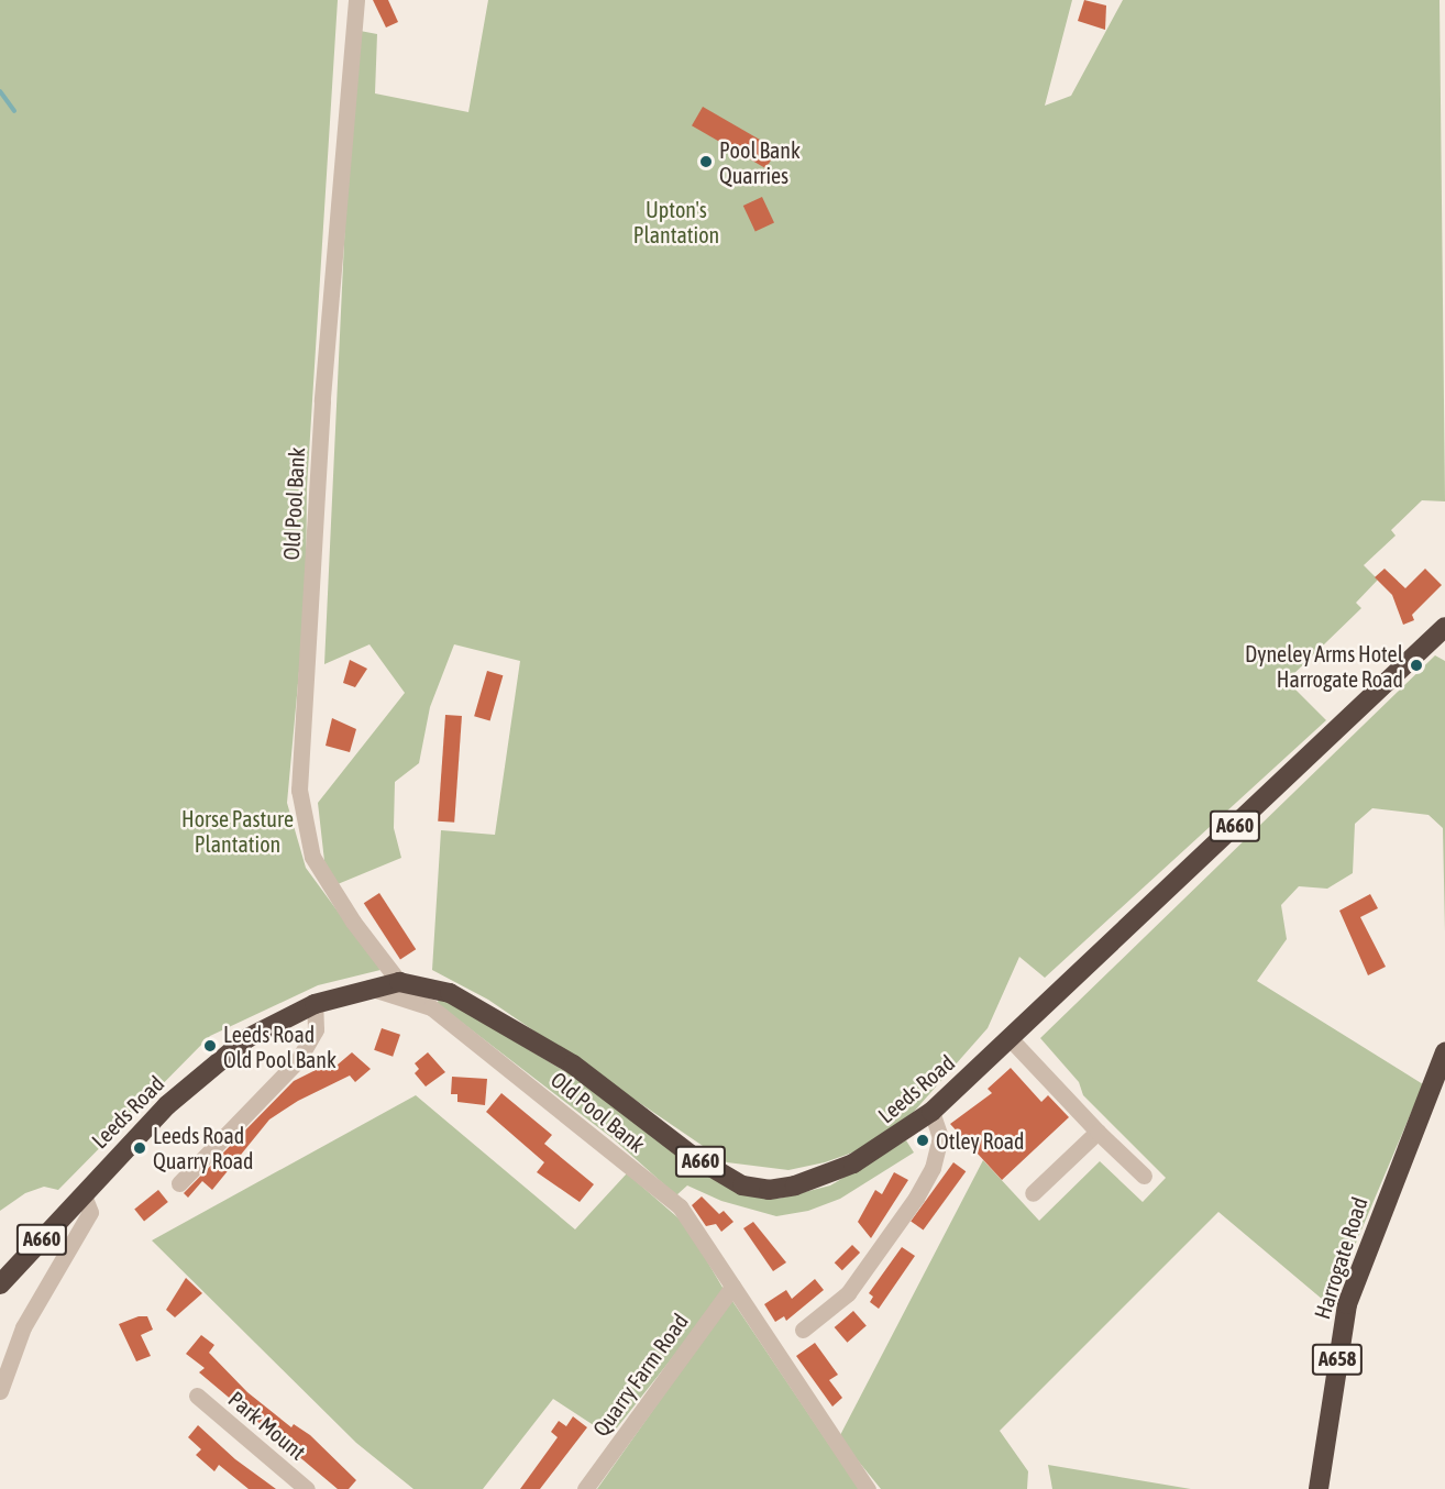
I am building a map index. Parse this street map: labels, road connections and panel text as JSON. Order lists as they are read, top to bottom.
{
  "streets": {
    "highway": [
      "A660",
      "Leeds Road",
      "Harrogate Road",
      "A658"
    ],
    "street": ["Old Pool Bank", "Quarry Farm Road", "Park Mount"]
  },
  "crossings": [
    ["Old Pool Bank", "Leeds Road"],
    ["Old Pool Bank", "Quarry Farm Road"]
  ],
  "parks": ["Upton's Plantation", "Horse Pasture Plantation"],
  "places": [
    "Pool Bank Quarries",
    "Dyneley Arms Hotel Harrogate Road",
    "Leeds Road Old Pool Bank",
    "Otley Road",
    "Leeds Road Quarry Road"
  ]
}
